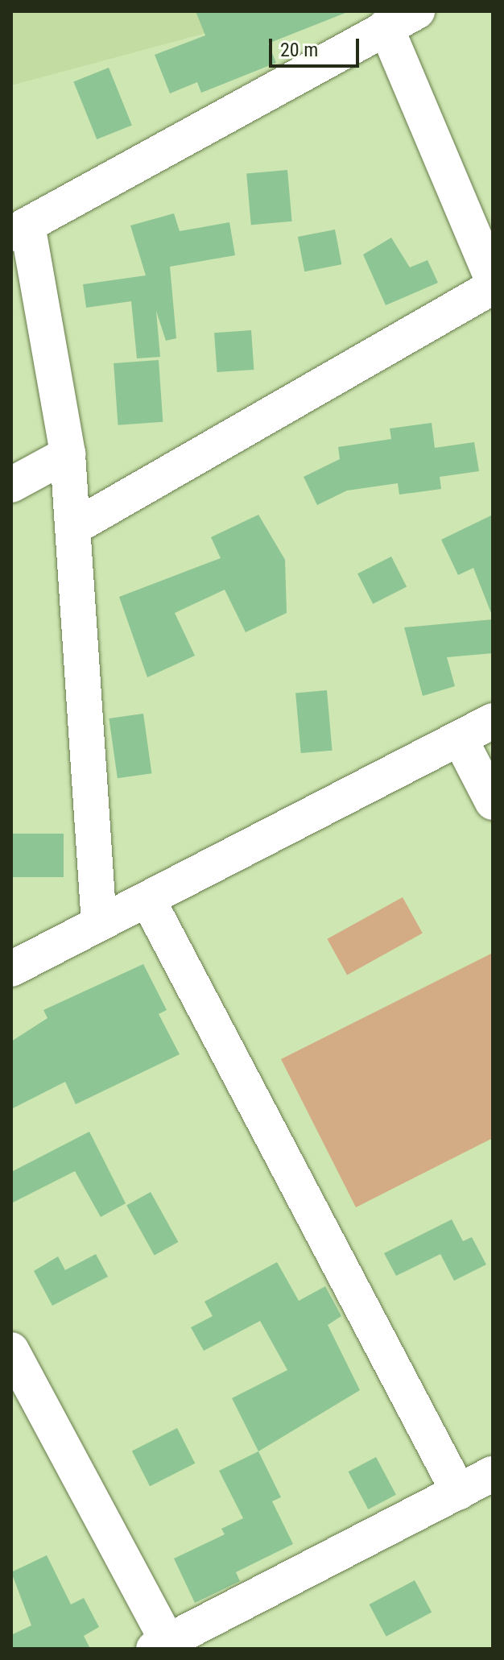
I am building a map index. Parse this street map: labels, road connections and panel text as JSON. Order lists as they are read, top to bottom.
{
  "scale_bar": "20 m"
}
